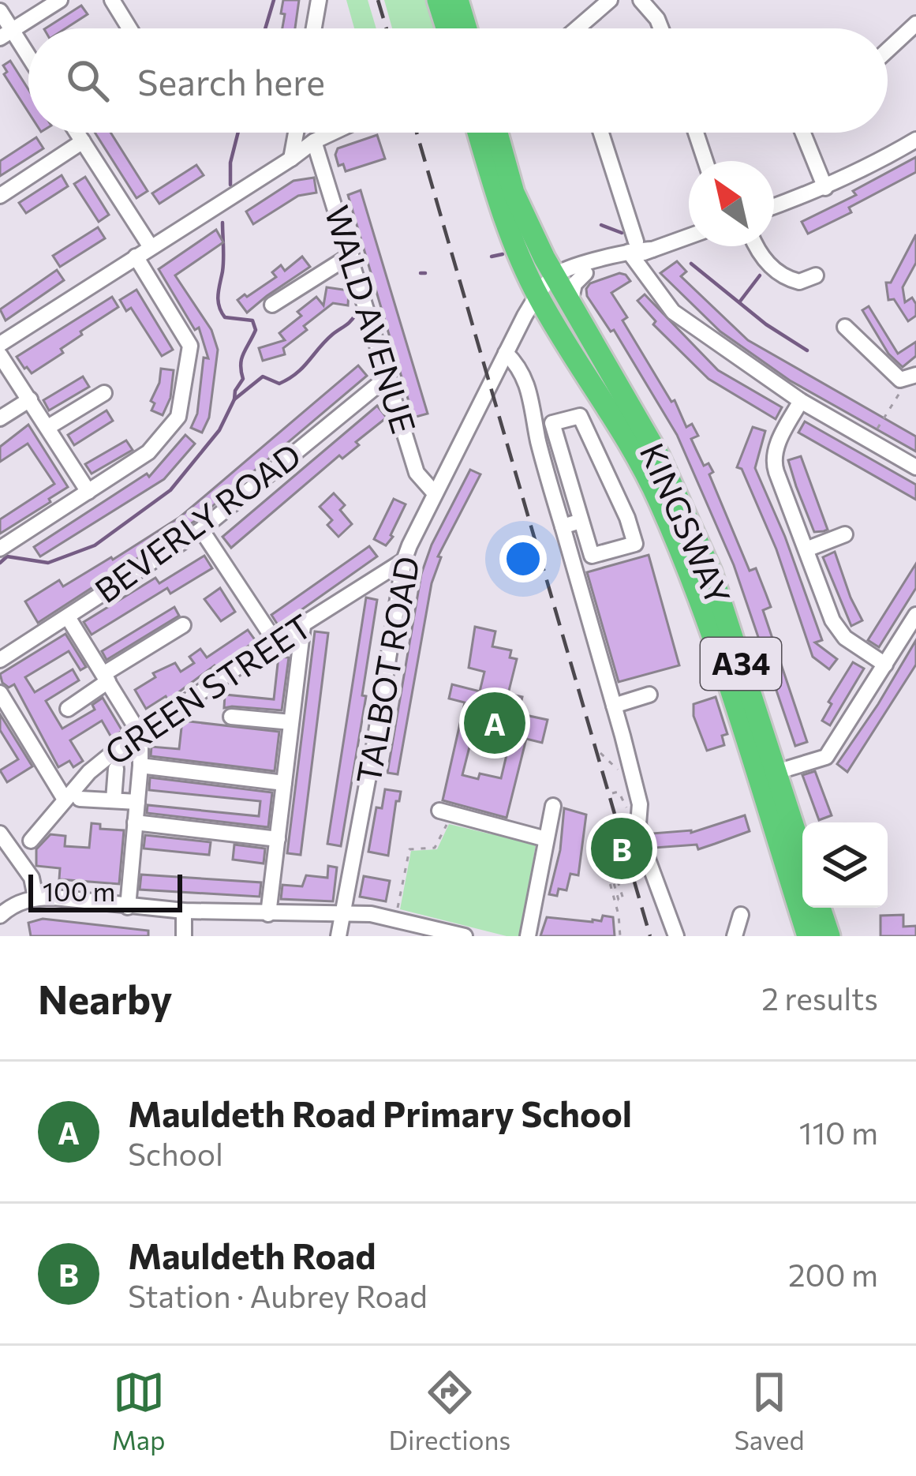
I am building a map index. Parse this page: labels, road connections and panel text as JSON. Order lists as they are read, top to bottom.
{
  "streets": {
    "highway": ["KINGSWAY", "A34"],
    "street": [
      "WALD AVENUE",
      "BEVERLY ROAD",
      "TALBOT ROAD",
      "GREEN STREET"
    ]
  },
  "crossings": [
    ["WALD AVENUE", "BEVERLY ROAD"],
    ["WALD AVENUE", "TALBOT ROAD"],
    ["KINGSWAY", "TALBOT ROAD"],
    ["TALBOT ROAD", "GREEN STREET"]
  ],
  "scale_bar": "100 m",
  "north": "top left",
  "page": {
    "search": "Search here",
    "pins": ["A", "B"],
    "scale": "100 m",
    "heading": ["Nearby", "2 results"],
    "list": [
      {
        "mark": "A",
        "name": "Mauldeth Road Primary School",
        "note": "School",
        "value": "110 m"
      },
      {
        "mark": "B",
        "name": "Mauldeth Road",
        "note": "Station · Aubrey Road",
        "value": "200 m"
      }
    ],
    "nav": ["Map", "Directions", "Saved"]
  }
}
